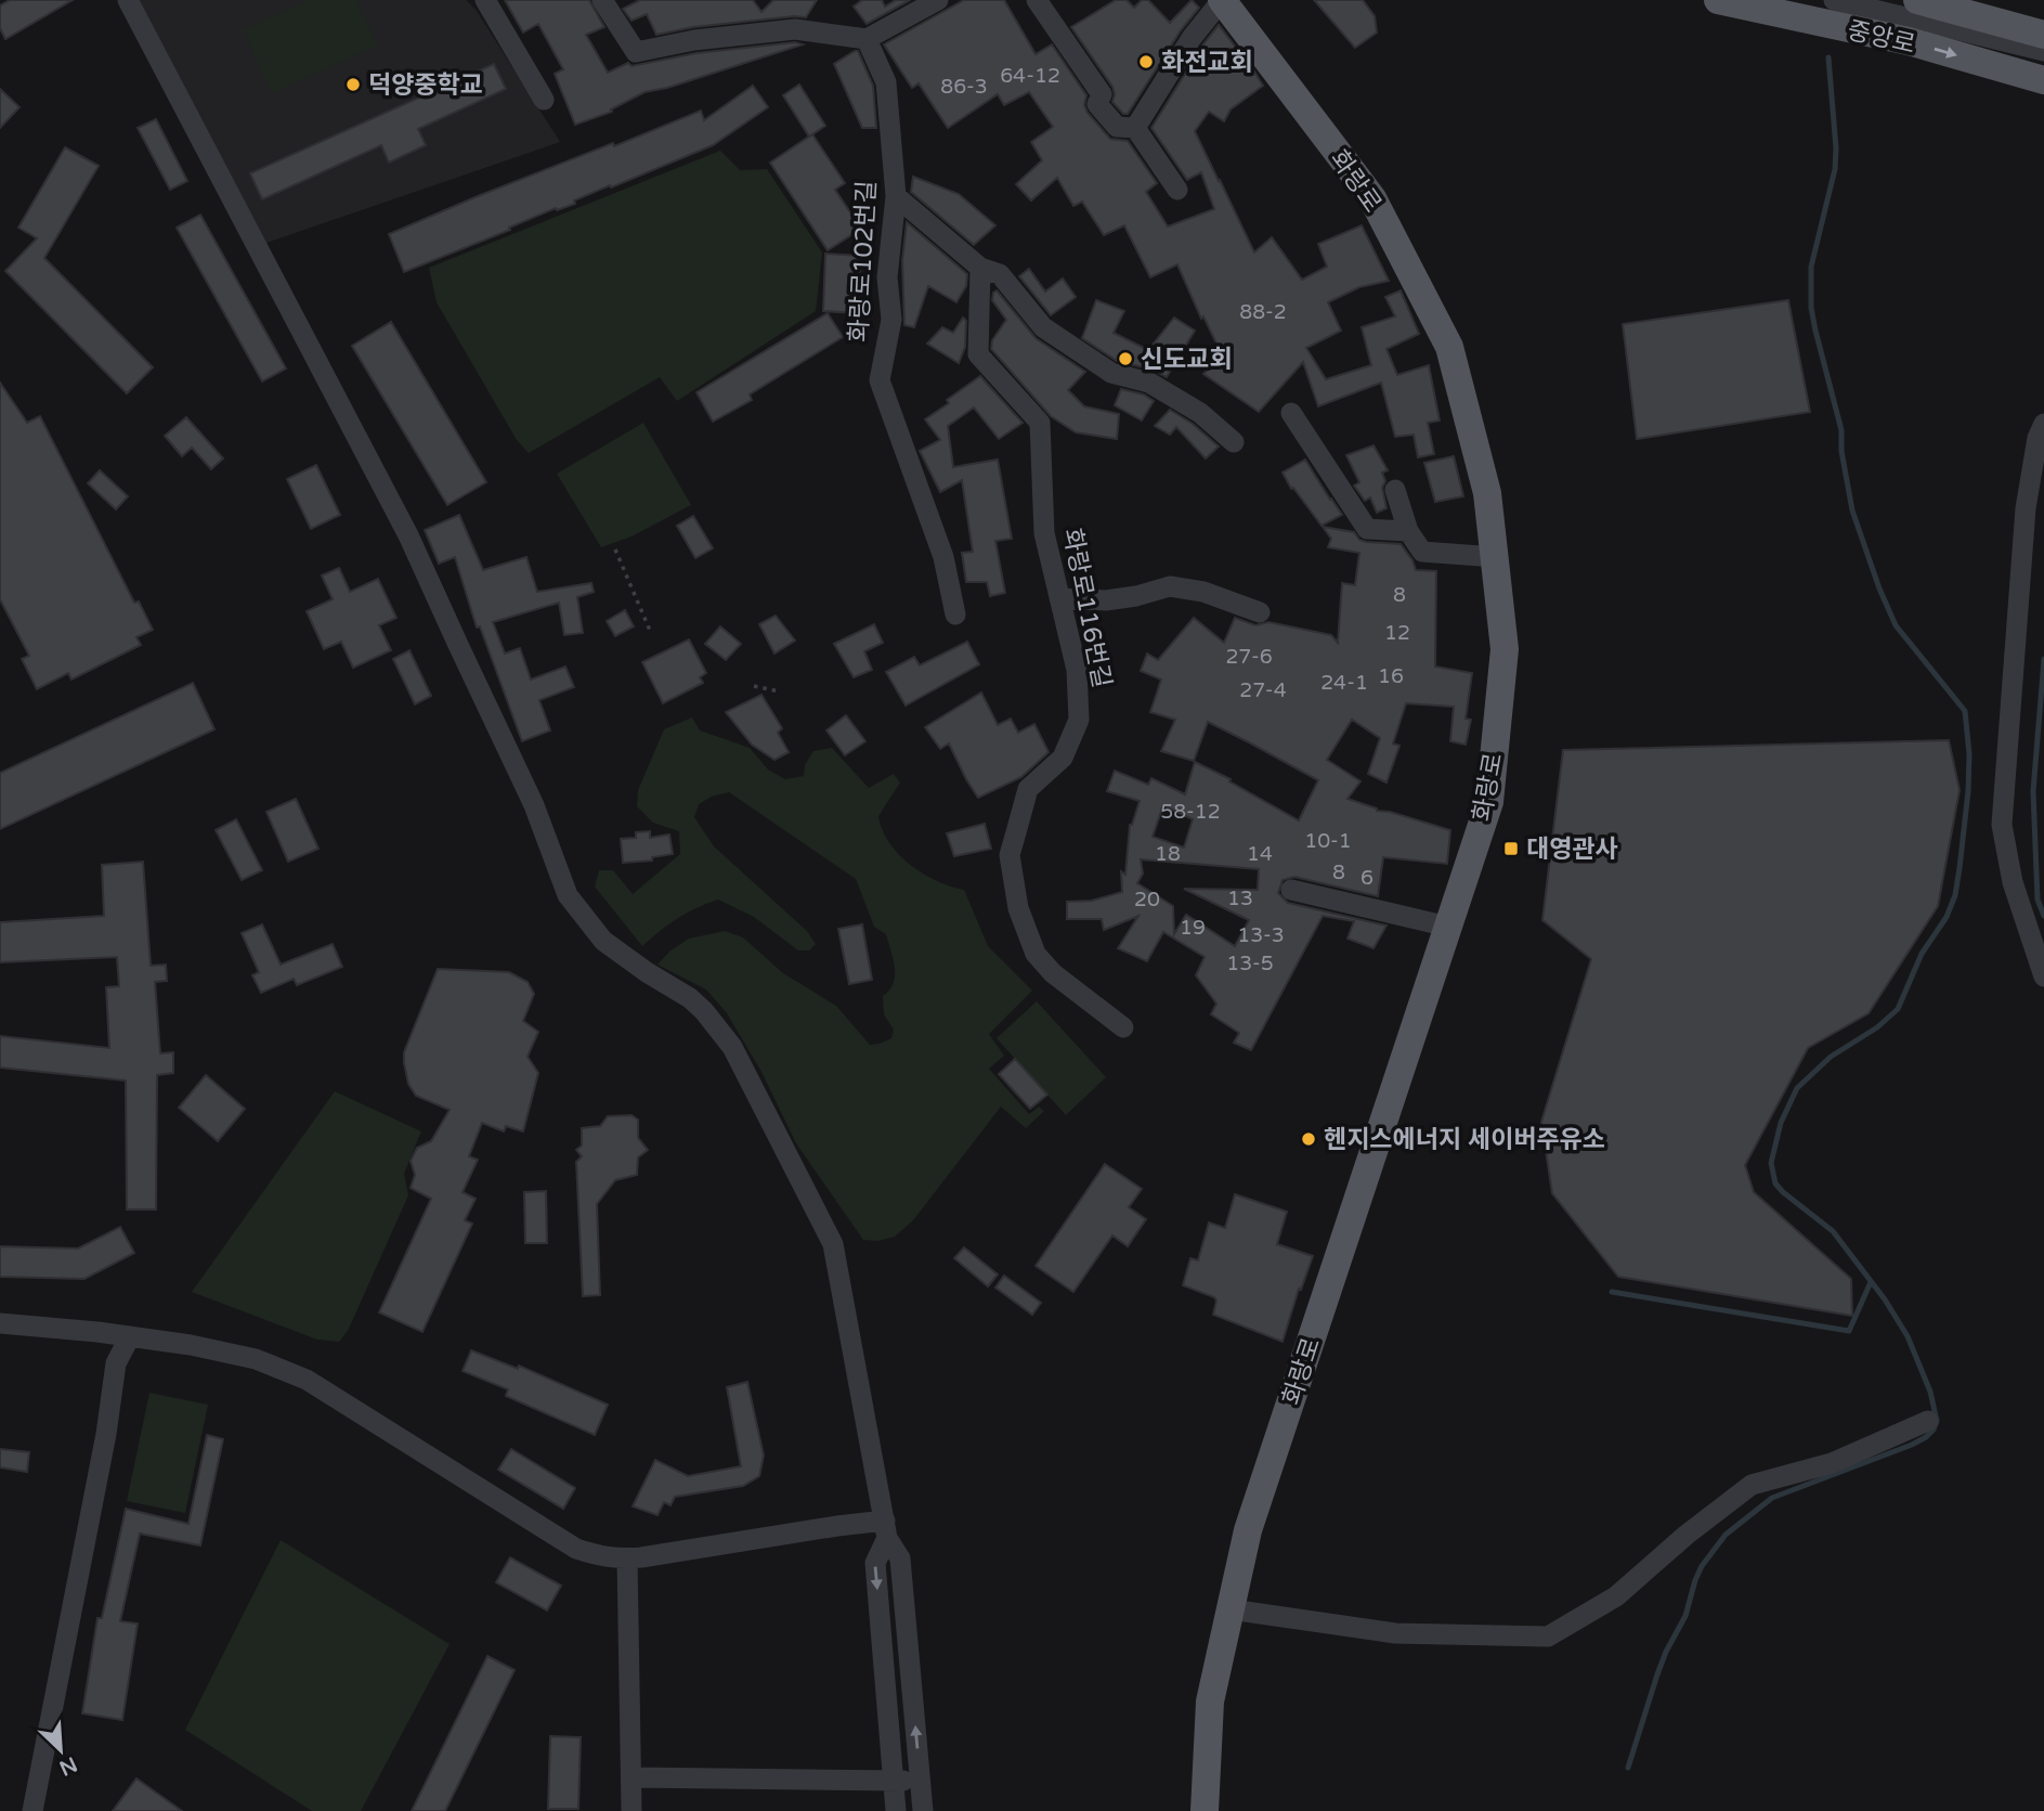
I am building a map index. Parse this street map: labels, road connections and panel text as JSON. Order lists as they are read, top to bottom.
{
  "streets": {
    "main road": ["중앙로", "화랑로"],
    "street": ["화랑로102번길", "화랑로116번길"]
  },
  "places": {
    "other": [
      "화전교회",
      "덕양중학교",
      "신도교회",
      "헨지스에너지 세이버주유소"
    ],
    "transit": ["대영관사"]
  },
  "house_numbers": [
    "64-12",
    "86-3",
    "88-2",
    "8",
    "12",
    "27-6",
    "16",
    "24-1",
    "27-4",
    "58-12",
    "10-1",
    "18",
    "14",
    "8",
    "6",
    "13",
    "20",
    "19",
    "13-3",
    "13-5"
  ],
  "north": "bottom right"
}
